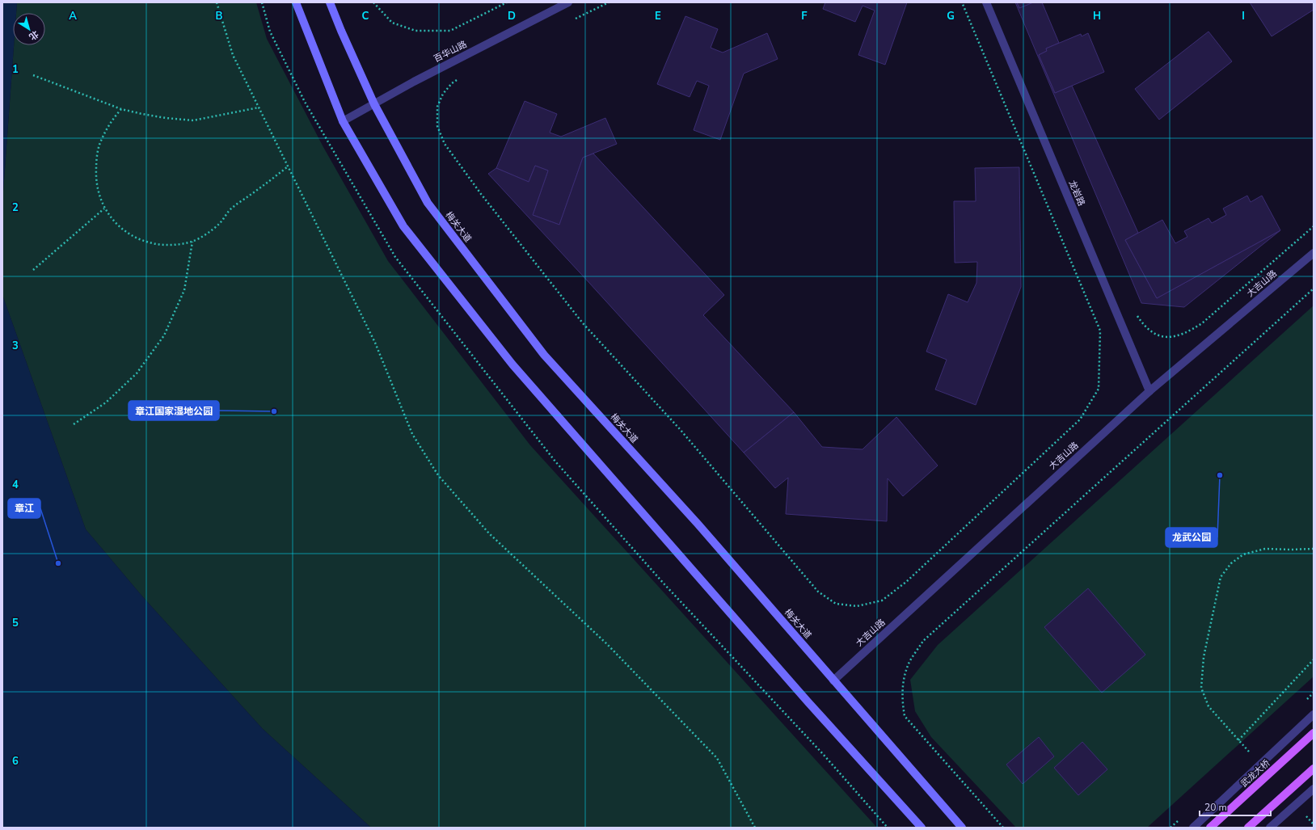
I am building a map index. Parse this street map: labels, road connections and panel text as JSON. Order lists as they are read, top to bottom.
{
  "streets": {
    "main road": ["梅关大道", "武龙大桥"],
    "street": ["百华山路", "龙岩路", "大吉山路"]
  },
  "crossings": [
    ["百华山路", "梅关大道"],
    ["龙岩路", "大吉山路"],
    ["梅关大道", "大吉山路"]
  ],
  "places": ["章江国家湿地公园", "龙武公园", "章江"],
  "scale_bar": "20 m",
  "north": "bottom right",
  "grid": {
    "columns": [
      "A",
      "B",
      "C",
      "D",
      "E",
      "F",
      "G",
      "H",
      "I"
    ],
    "rows": [
      "1",
      "2",
      "3",
      "4",
      "5",
      "6"
    ]
  }
}
